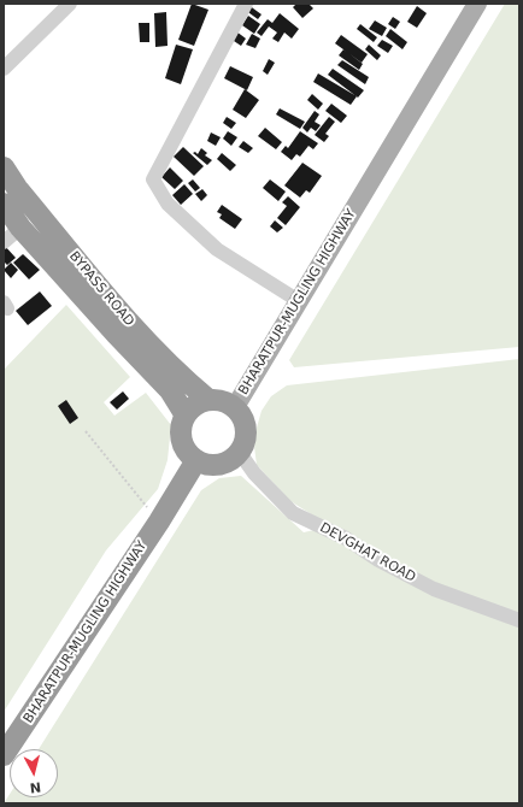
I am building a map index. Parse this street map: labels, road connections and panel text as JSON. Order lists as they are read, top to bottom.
{
  "streets": {
    "highway": ["BYPASS ROAD", "BHARATPUR-MUGLING HIGHWAY"],
    "street": ["DEVGHAT ROAD"]
  },
  "crossings": [
    ["BYPASS ROAD", "BHARATPUR-MUGLING HIGHWAY"],
    ["BYPASS ROAD", "DEVGHAT ROAD"],
    ["BHARATPUR-MUGLING HIGHWAY", "DEVGHAT ROAD"]
  ],
  "north": "bottom"
}
